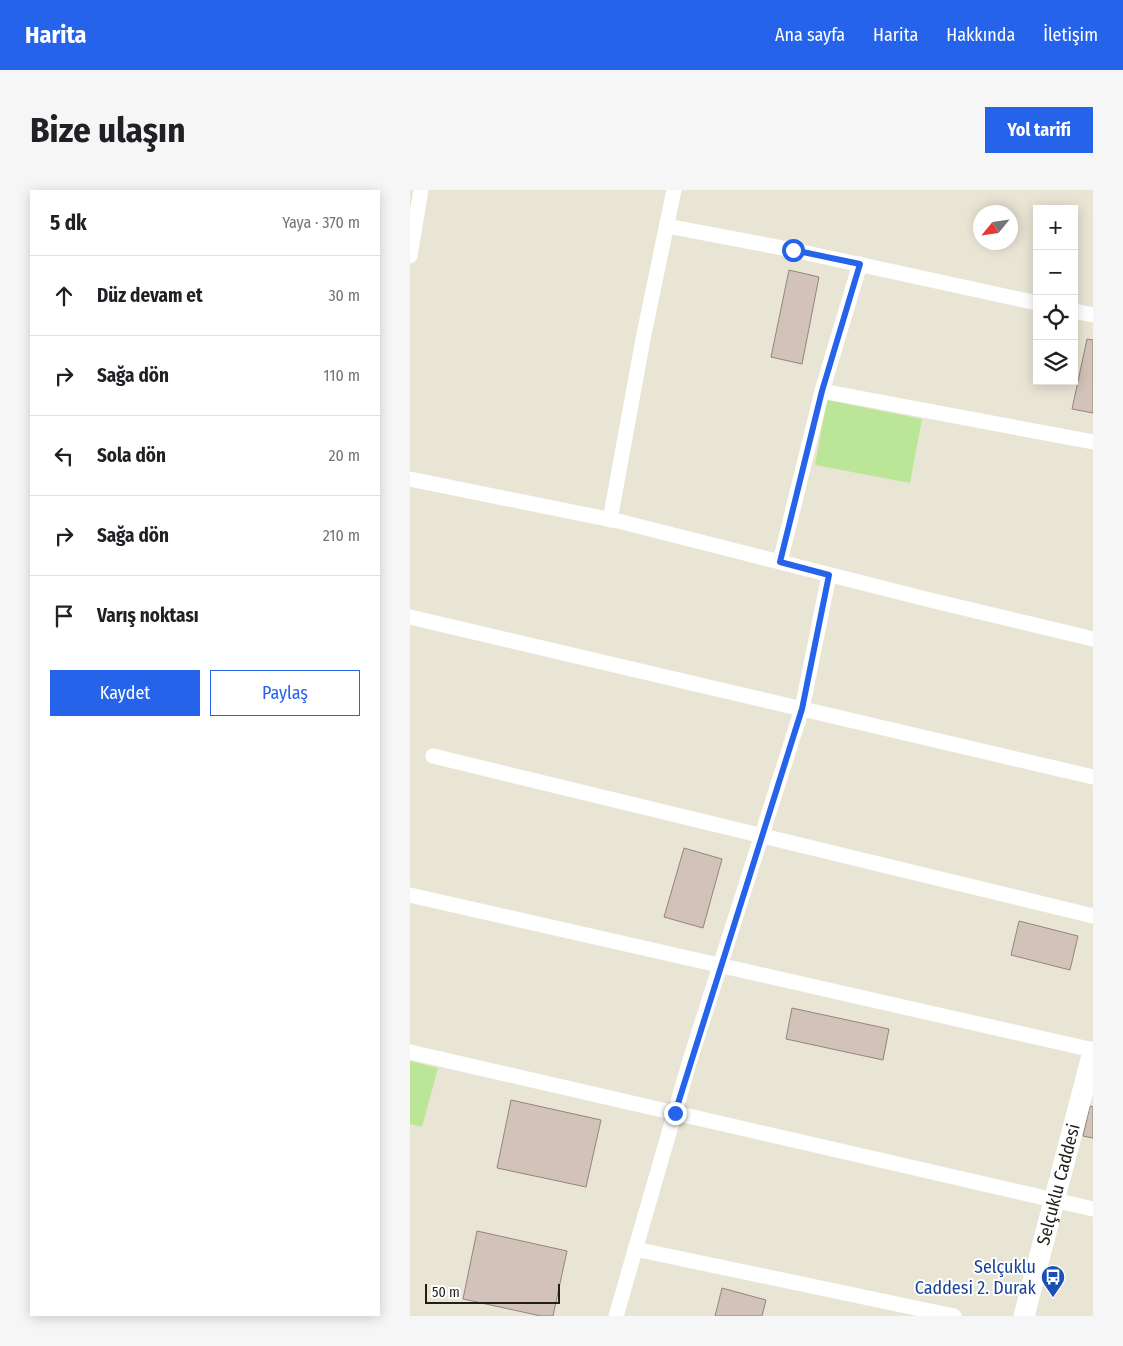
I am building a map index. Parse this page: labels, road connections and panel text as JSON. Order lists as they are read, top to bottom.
{
  "streets": {
    "street": ["Selçuklu Caddesi"]
  },
  "places": {
    "bus stop": ["Selçuklu Caddesi 2. Durak"]
  },
  "scale_bar": "50 m",
  "north": "bottom left",
  "page": {
    "header": "Harita",
    "nav": [
      "Ana sayfa",
      "Harita",
      "Hakkında",
      "İletişim"
    ],
    "buttons": [
      "Yol tarifi",
      ["Kaydet", "Paylaş"]
    ],
    "title": "Bize ulaşın",
    "heading": ["5 dk", "Yaya · 370 m"],
    "map_buttons": ["+", "−"],
    "list": [
      ["Düz devam et", "30 m"],
      ["Sağa dön", "110 m"],
      ["Sola dön", "20 m"],
      ["Sağa dön", "210 m"],
      "Varış noktası"
    ],
    "scale": "50 m"
  }
}
